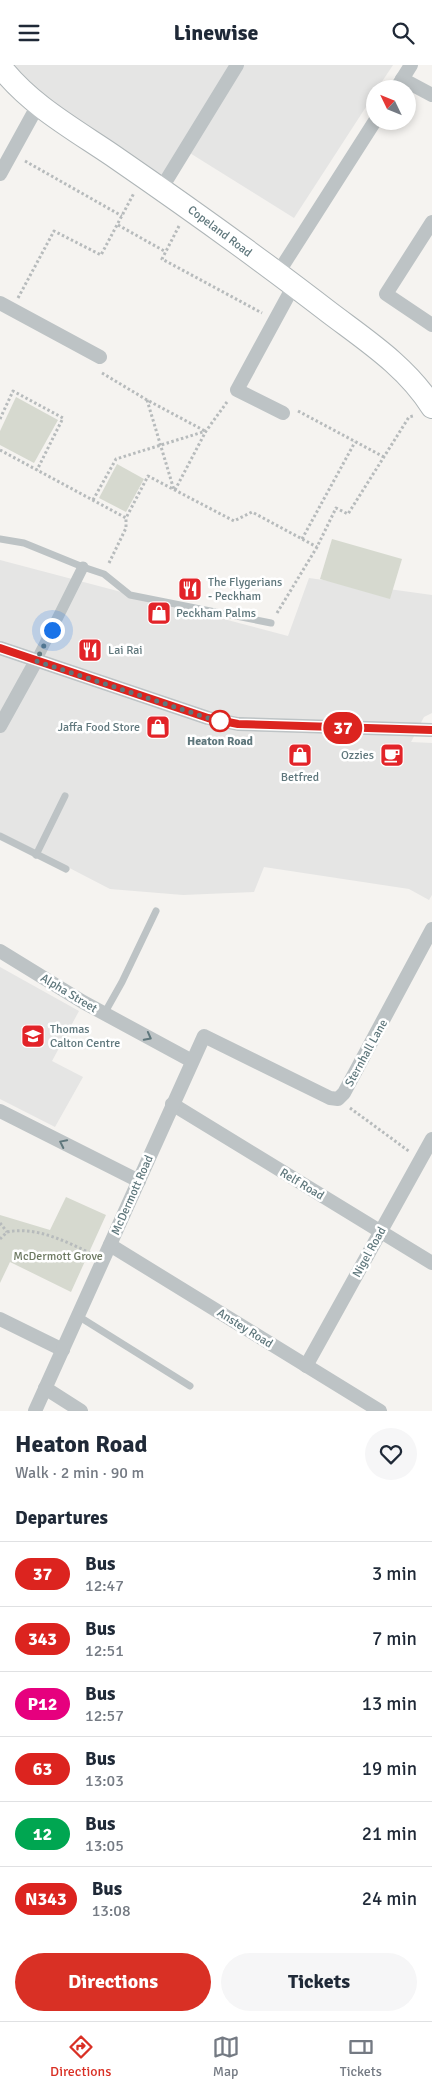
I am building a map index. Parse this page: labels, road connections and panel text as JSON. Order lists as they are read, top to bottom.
{
  "streets": {
    "main road": ["Copeland Road"],
    "street": [
      "Alpha Street",
      "Sternhall Lane",
      "Relf Road",
      "McDermott Road",
      "Nigel Road",
      "Anstey Road"
    ]
  },
  "crossings": [
    ["Alpha Street", "Sternhall Lane"],
    ["Alpha Street", "McDermott Road"],
    ["Sternhall Lane", "McDermott Road"],
    ["Relf Road", "McDermott Road"],
    ["Relf Road", "Nigel Road"],
    ["McDermott Road", "Anstey Road"],
    ["Nigel Road", "Anstey Road"]
  ],
  "one_way": ["Alpha Street"],
  "parks": ["McDermott Grove"],
  "places": {
    "restaurant": ["The Flygerians - Peckham", "Lai Rai"],
    "shop": ["Peckham Palms", "Jaffa Food Store", "Betfred"],
    "other": ["Heaton Road"],
    "cafe": ["Ozzies"],
    "school or university": ["Thomas Calton Centre"]
  },
  "lines": ["bus line 37"],
  "north": "top left",
  "page": {
    "header": "Linewise",
    "on_map": "37",
    "heading": [
      ["Heaton Road", "Walk · 2 min · 90 m"],
      "Departures"
    ],
    "list": [
      {
        "mark": "37",
        "name": "Bus",
        "note": "12:47",
        "value": "3 min"
      },
      {
        "mark": "343",
        "name": "Bus",
        "note": "12:51",
        "value": "7 min"
      },
      {
        "mark": "P12",
        "name": "Bus",
        "note": "12:57",
        "value": "13 min"
      },
      {
        "mark": "63",
        "name": "Bus",
        "note": "13:03",
        "value": "19 min"
      },
      {
        "mark": "12",
        "name": "Bus",
        "note": "13:05",
        "value": "21 min"
      },
      {
        "mark": "N343",
        "name": "Bus",
        "note": "13:08",
        "value": "24 min"
      }
    ],
    "buttons": ["Directions", "Tickets"],
    "tabs": ["Directions", "Map", "Tickets"]
  }
}
